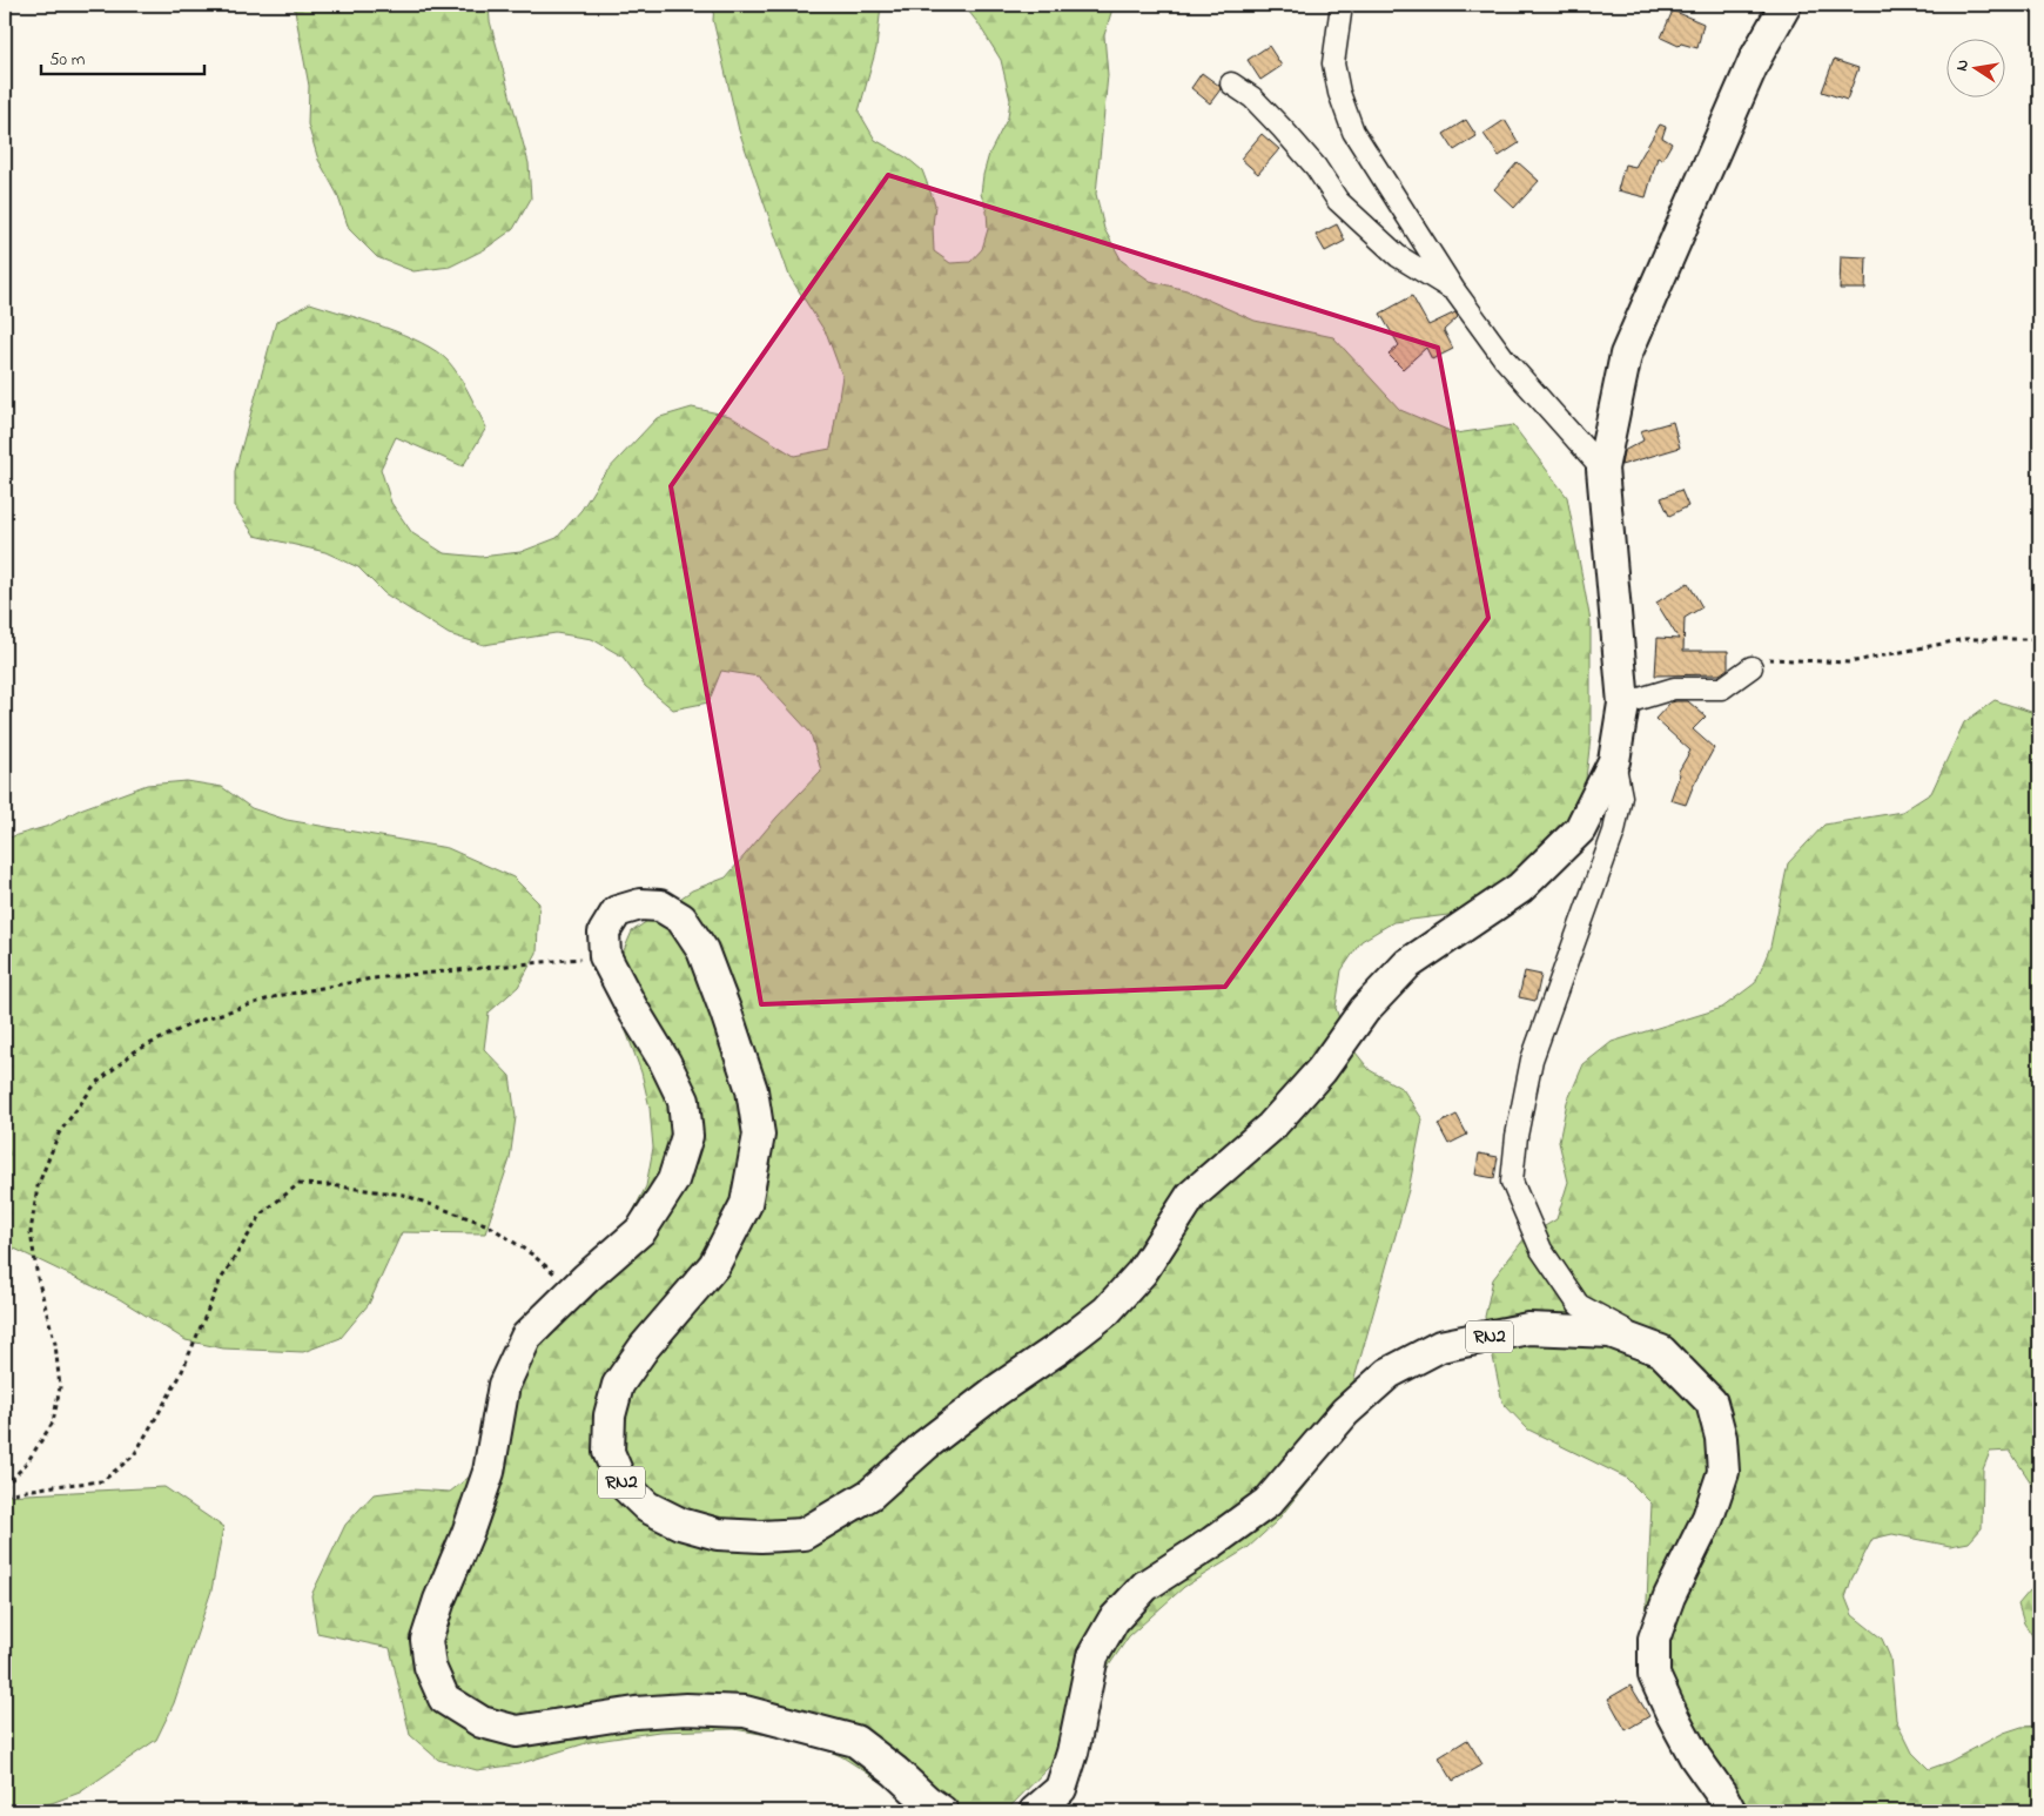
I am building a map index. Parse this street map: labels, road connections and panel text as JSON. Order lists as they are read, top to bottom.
{
  "streets": {
    "highway": ["RN2"]
  },
  "scale_bar": "50 m",
  "north": "left"
}
